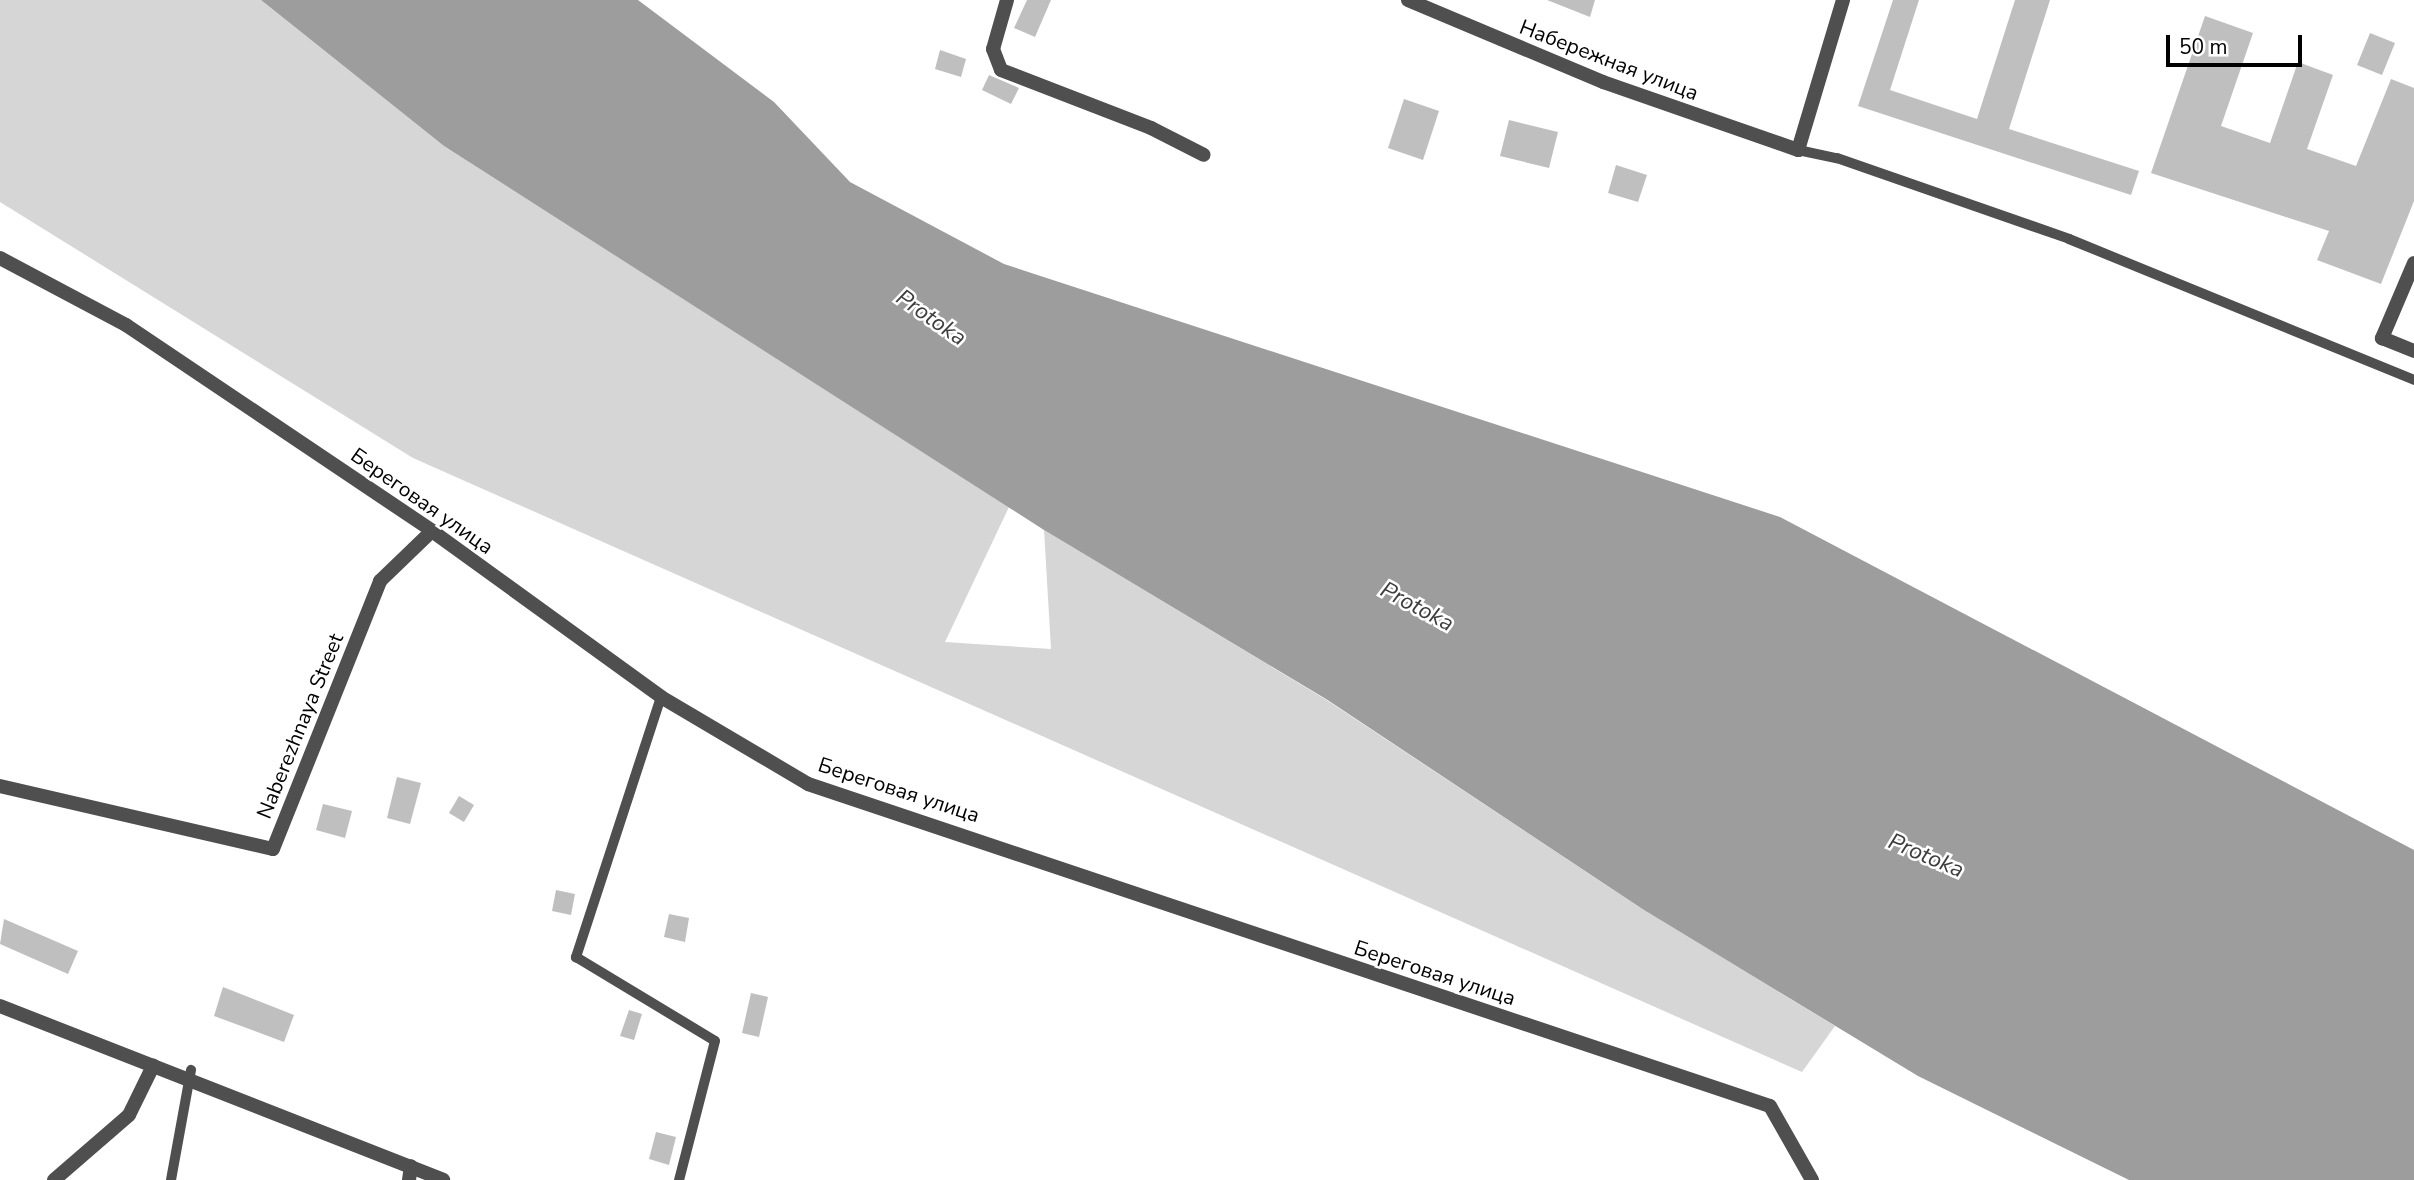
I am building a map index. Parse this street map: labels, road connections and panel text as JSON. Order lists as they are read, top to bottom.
{
  "streets": {
    "street": ["Набережная улица", "Береговая улица", "Naberezhnaya Street"]
  },
  "crossings": [
    ["Береговая улица", "Naberezhnaya Street"]
  ],
  "water": ["Protoka"],
  "scale_bar": "50 m"
}
